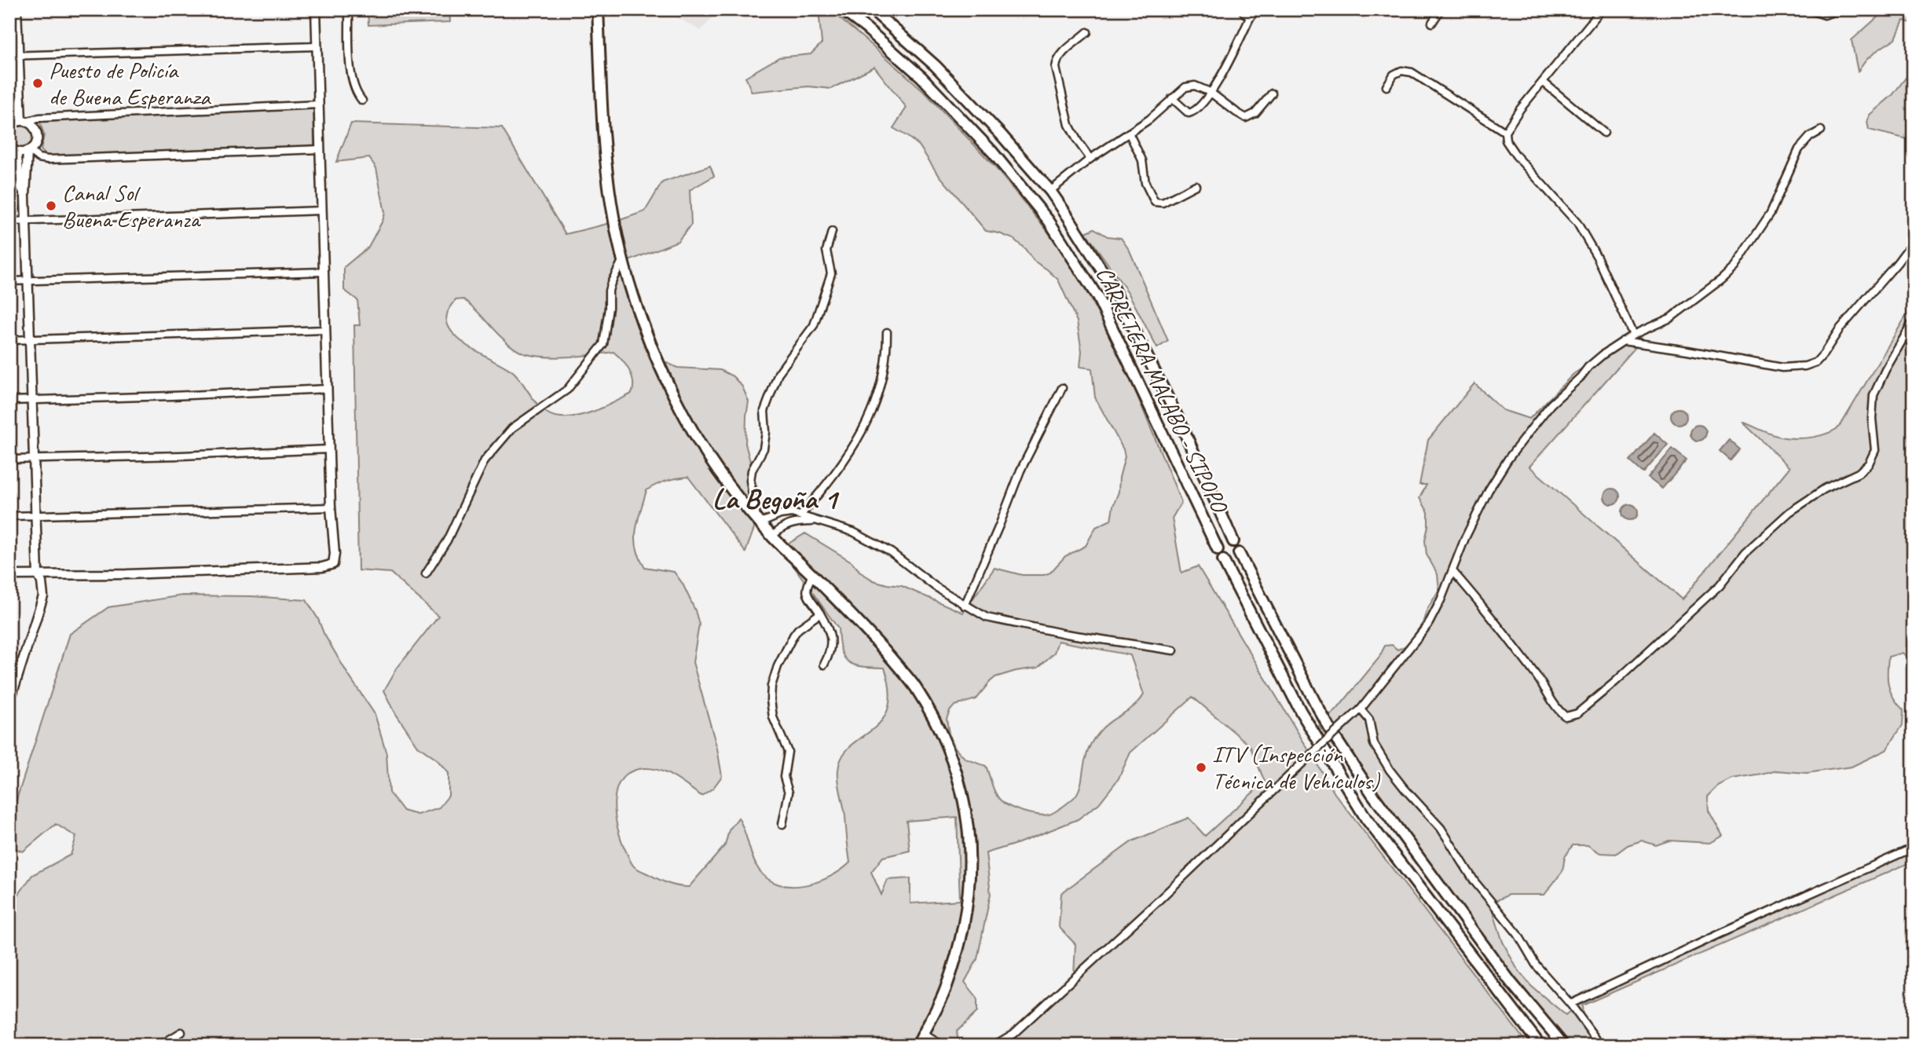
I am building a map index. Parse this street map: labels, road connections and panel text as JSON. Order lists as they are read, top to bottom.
{
  "streets": {
    "main road": ["CARRETERA MALABO - SIPOPO"]
  },
  "districts": ["La Begoña 1"],
  "places": ["Puesto de Policía de Buena Esperanza", "Canal Sol Buena Esperanza", "ITV (Inspección Técnica de Vehículos)"]
}
